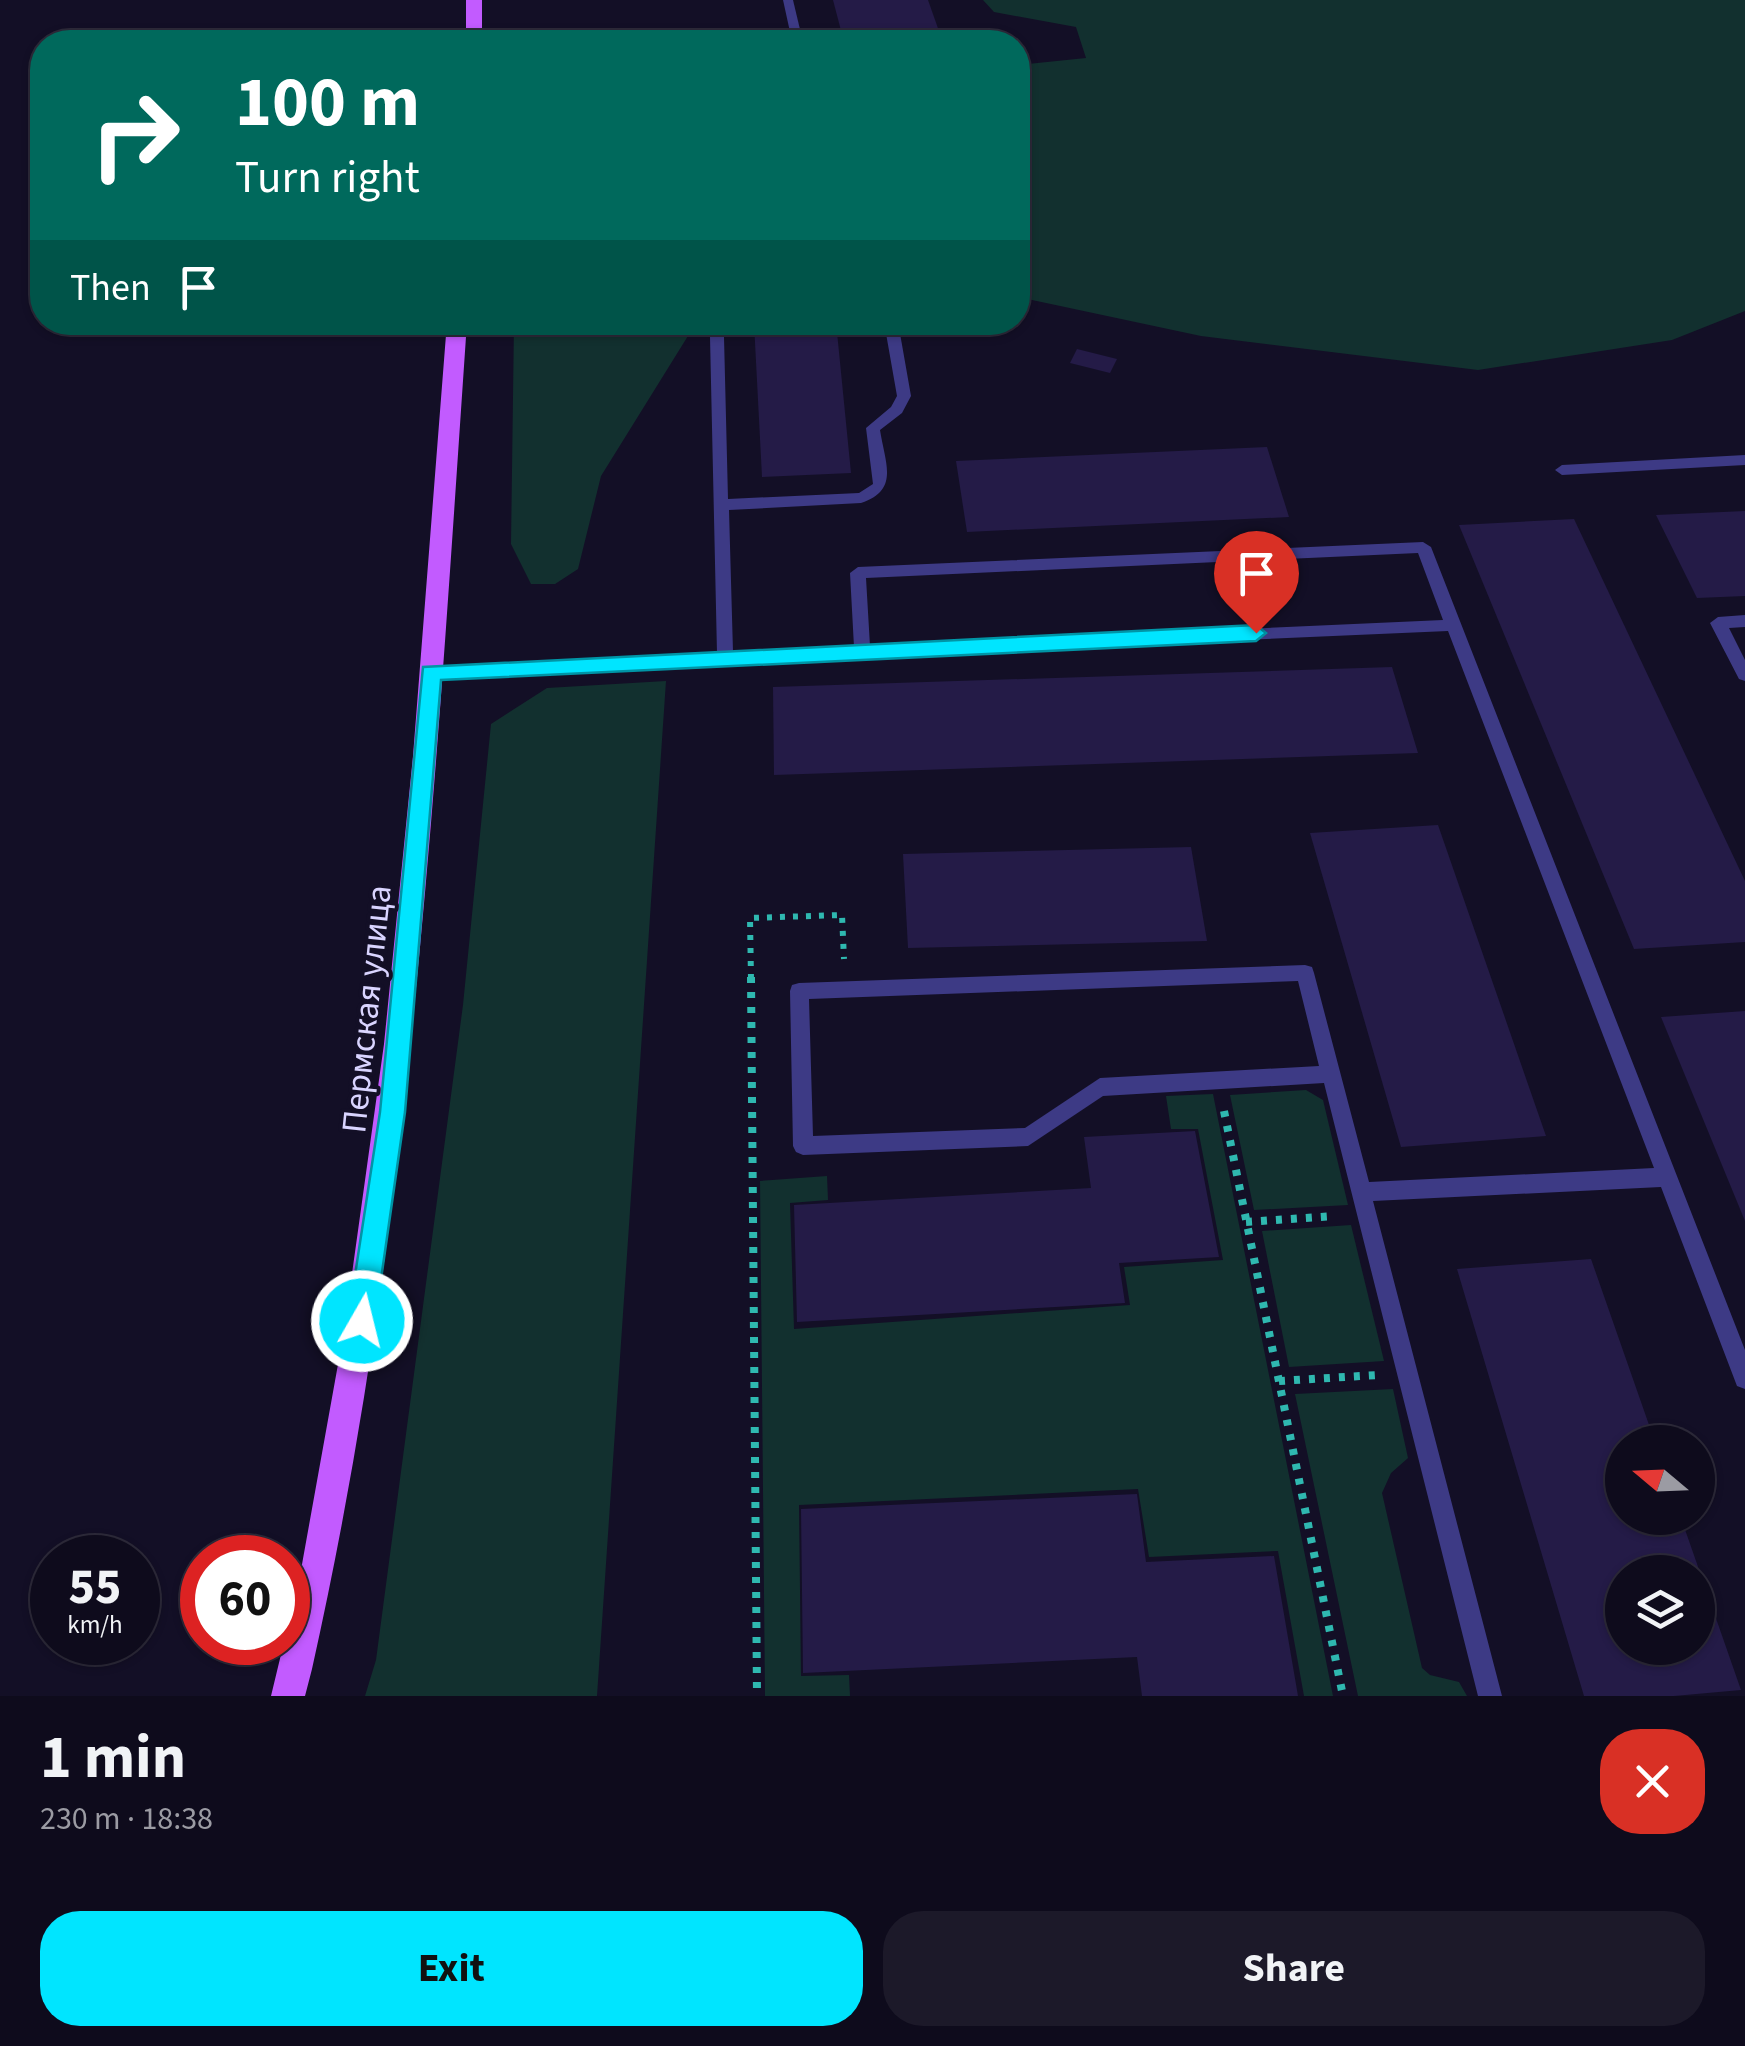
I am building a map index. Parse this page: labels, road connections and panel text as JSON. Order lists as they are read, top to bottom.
{
  "streets": {
    "main road": ["Пермская улица"]
  },
  "north": "left",
  "page": {
    "turn": ["100 m", "Turn right"],
    "then": "Then",
    "speed": "55 km/h",
    "limit": "60",
    "heading": ["1 min", "230 m · 18:38"],
    "buttons": ["Exit", "Share"]
  }
}
